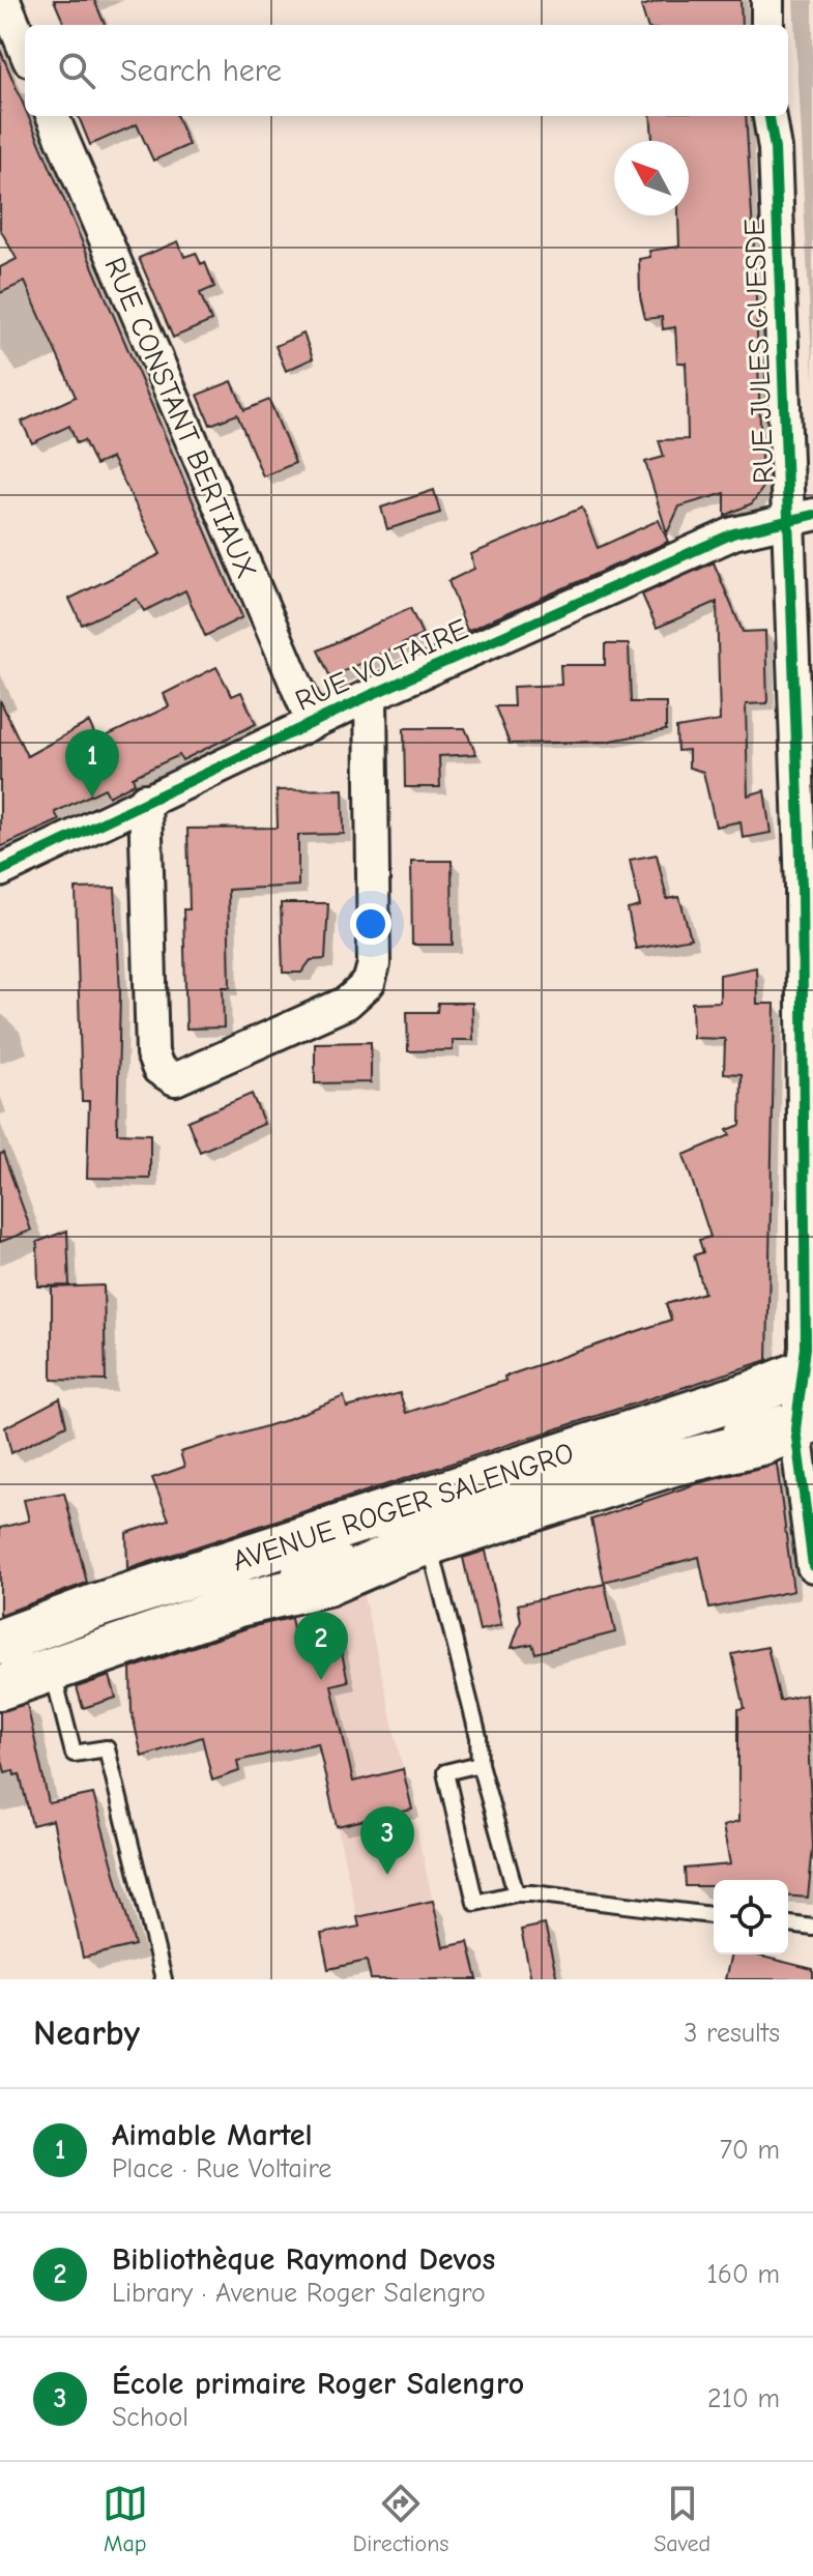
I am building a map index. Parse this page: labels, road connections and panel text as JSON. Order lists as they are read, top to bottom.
{
  "streets": {
    "main road": ["AVENUE ROGER SALENGRO"],
    "street": ["RUE JULES GUESDE", "RUE CONSTANT BERTIAUX", "RUE VOLTAIRE"]
  },
  "crossings": [
    ["RUE JULES GUESDE", "RUE VOLTAIRE"],
    ["RUE JULES GUESDE", "AVENUE ROGER SALENGRO"],
    ["RUE CONSTANT BERTIAUX", "RUE VOLTAIRE"]
  ],
  "north": "top left",
  "page": {
    "search": "Search here",
    "pins": ["1", "2", "3"],
    "heading": ["Nearby", "3 results"],
    "list": [
      {
        "mark": "1",
        "name": "Aimable Martel",
        "note": "Place · Rue Voltaire",
        "value": "70 m"
      },
      {
        "mark": "2",
        "name": "Bibliothèque Raymond Devos",
        "note": "Library · Avenue Roger Salengro",
        "value": "160 m"
      },
      {
        "mark": "3",
        "name": "École primaire Roger Salengro",
        "note": "School",
        "value": "210 m"
      }
    ],
    "nav": ["Map", "Directions", "Saved"]
  }
}
